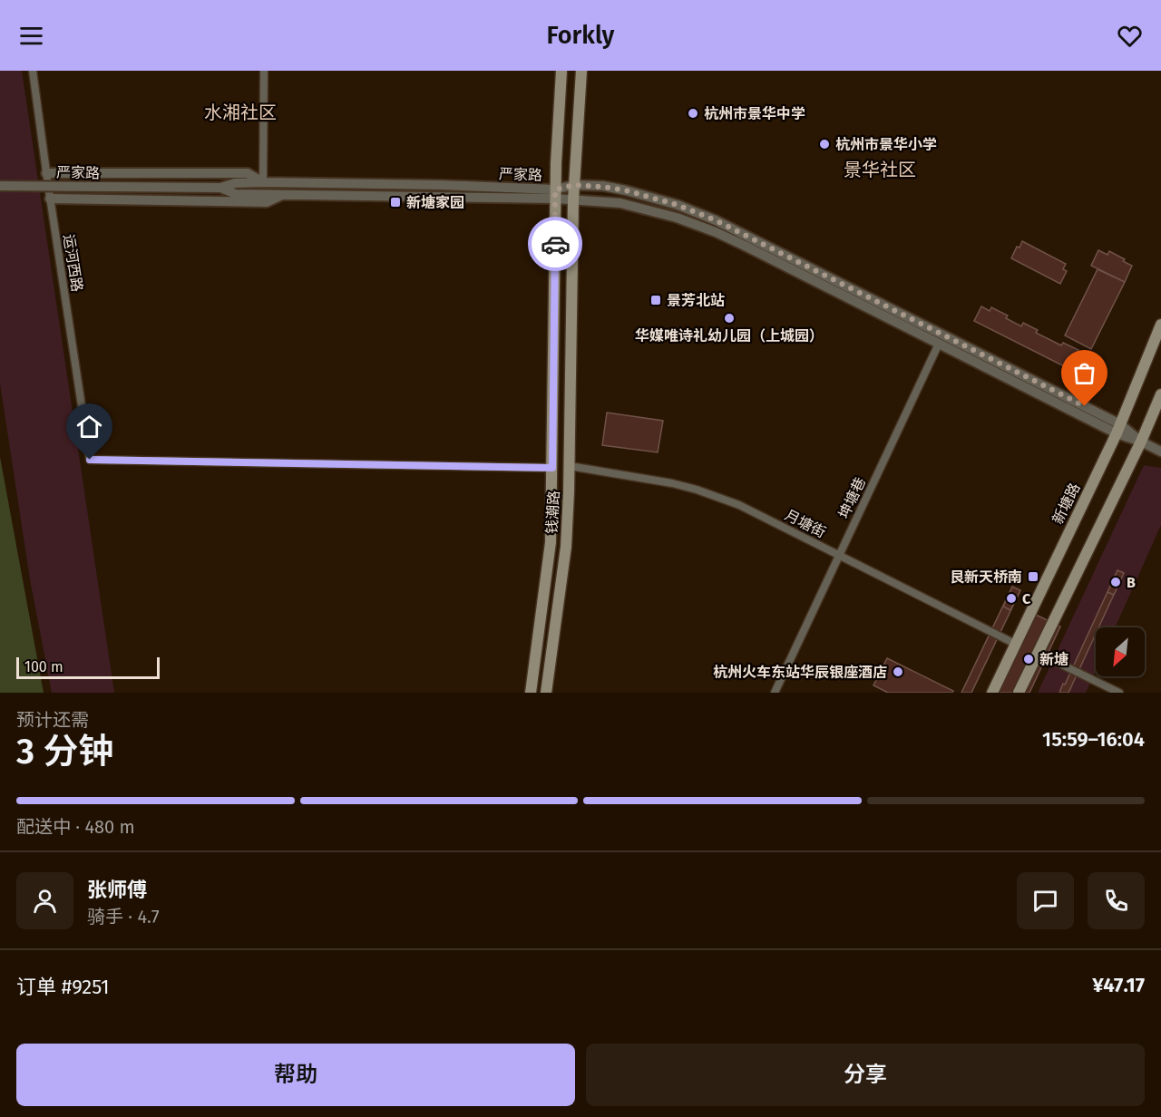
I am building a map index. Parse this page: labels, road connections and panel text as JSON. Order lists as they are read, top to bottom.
{
  "streets": {
    "main road": ["新塘路", "钱潮路"],
    "street": [
      "严家路",
      "运河西路",
      "坤塘巷",
      "月塘街"
    ]
  },
  "crossings": [
    ["严家路", "运河西路"],
    ["严家路", "坤塘巷"],
    ["严家路", "新塘路"],
    ["严家路", "钱潮路"],
    ["运河西路", "钱潮路"],
    ["坤塘巷", "月塘街"],
    ["新塘路", "月塘街"],
    ["钱潮路", "月塘街"]
  ],
  "districts": ["水湘社区", "景华社区"],
  "places": {
    "other": [
      "杭州市景华中学",
      "杭州市景华小学",
      "华媒唯诗礼幼儿园（上城园）",
      "B",
      "C",
      "新塘",
      "杭州火车东站华辰银座酒店"
    ],
    "transit": ["新塘家园", "景芳北站", "艮新天桥南"]
  },
  "scale_bar": "100 m",
  "north": "bottom left",
  "page": {
    "header": "Forkly",
    "scale": "100 m",
    "heading": ["3 分钟", "预计还需", "15:59–16:04"],
    "panel": [
      "张师傅",
      "骑手 · 4.7",
      "订单 #9251",
      "¥47.17"
    ],
    "bar": "配送中 · 480 m",
    "buttons": ["帮助", "分享"]
  }
}
